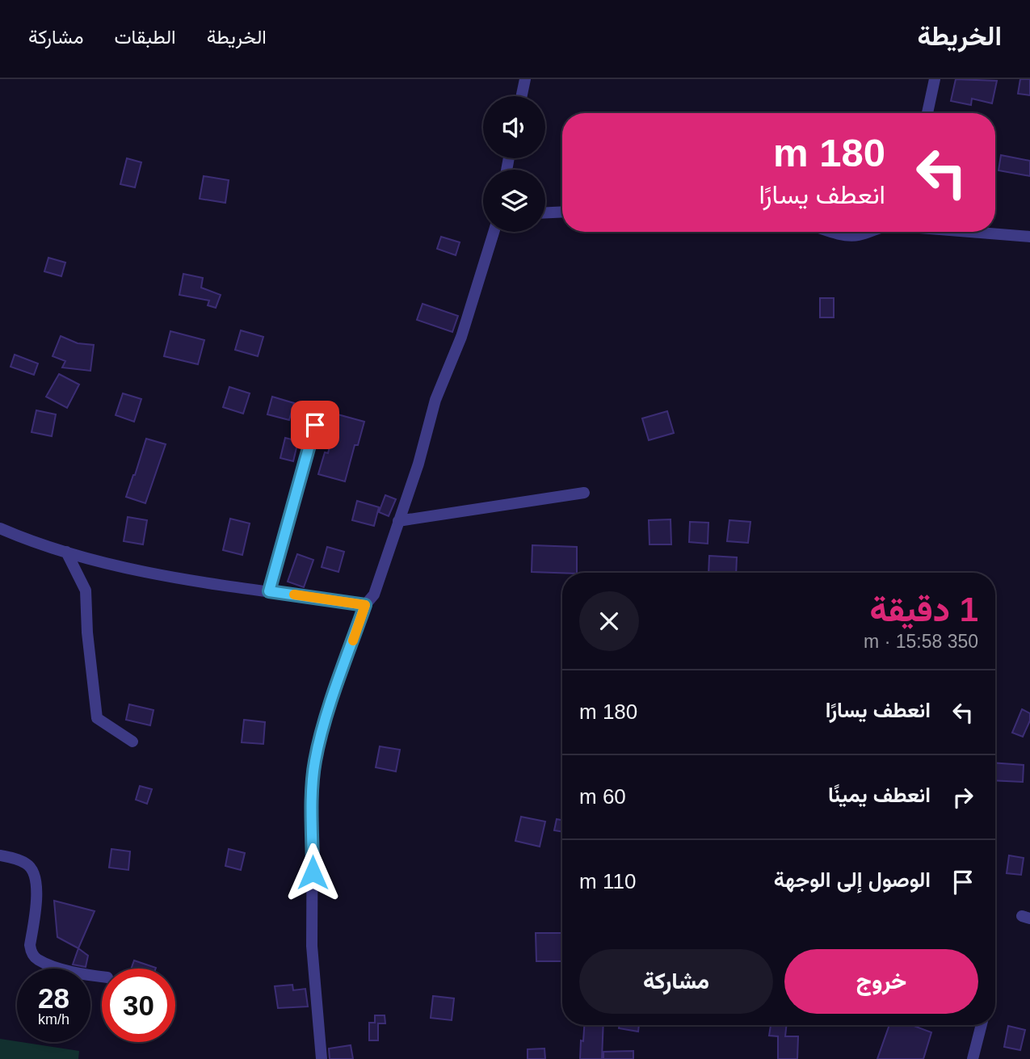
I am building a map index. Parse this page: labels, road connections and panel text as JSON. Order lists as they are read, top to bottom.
{
  "page": {
    "header": "الخريطة",
    "nav": ["الخريطة", "الطبقات", "مشاركة"],
    "turn": ["180 m", "انعطف يسارًا"],
    "heading": ["1 دقيقة", "350 m · 15:58"],
    "list": [
      {
        "name": "انعطف يسارًا",
        "value": "180 m"
      },
      {
        "name": "انعطف يمينًا",
        "value": "60 m"
      },
      {
        "name": "الوصول إلى الوجهة",
        "value": "110 m"
      }
    ],
    "buttons": ["خروج", "مشاركة"],
    "speed": "28 km/h",
    "limit": "30"
  }
}
